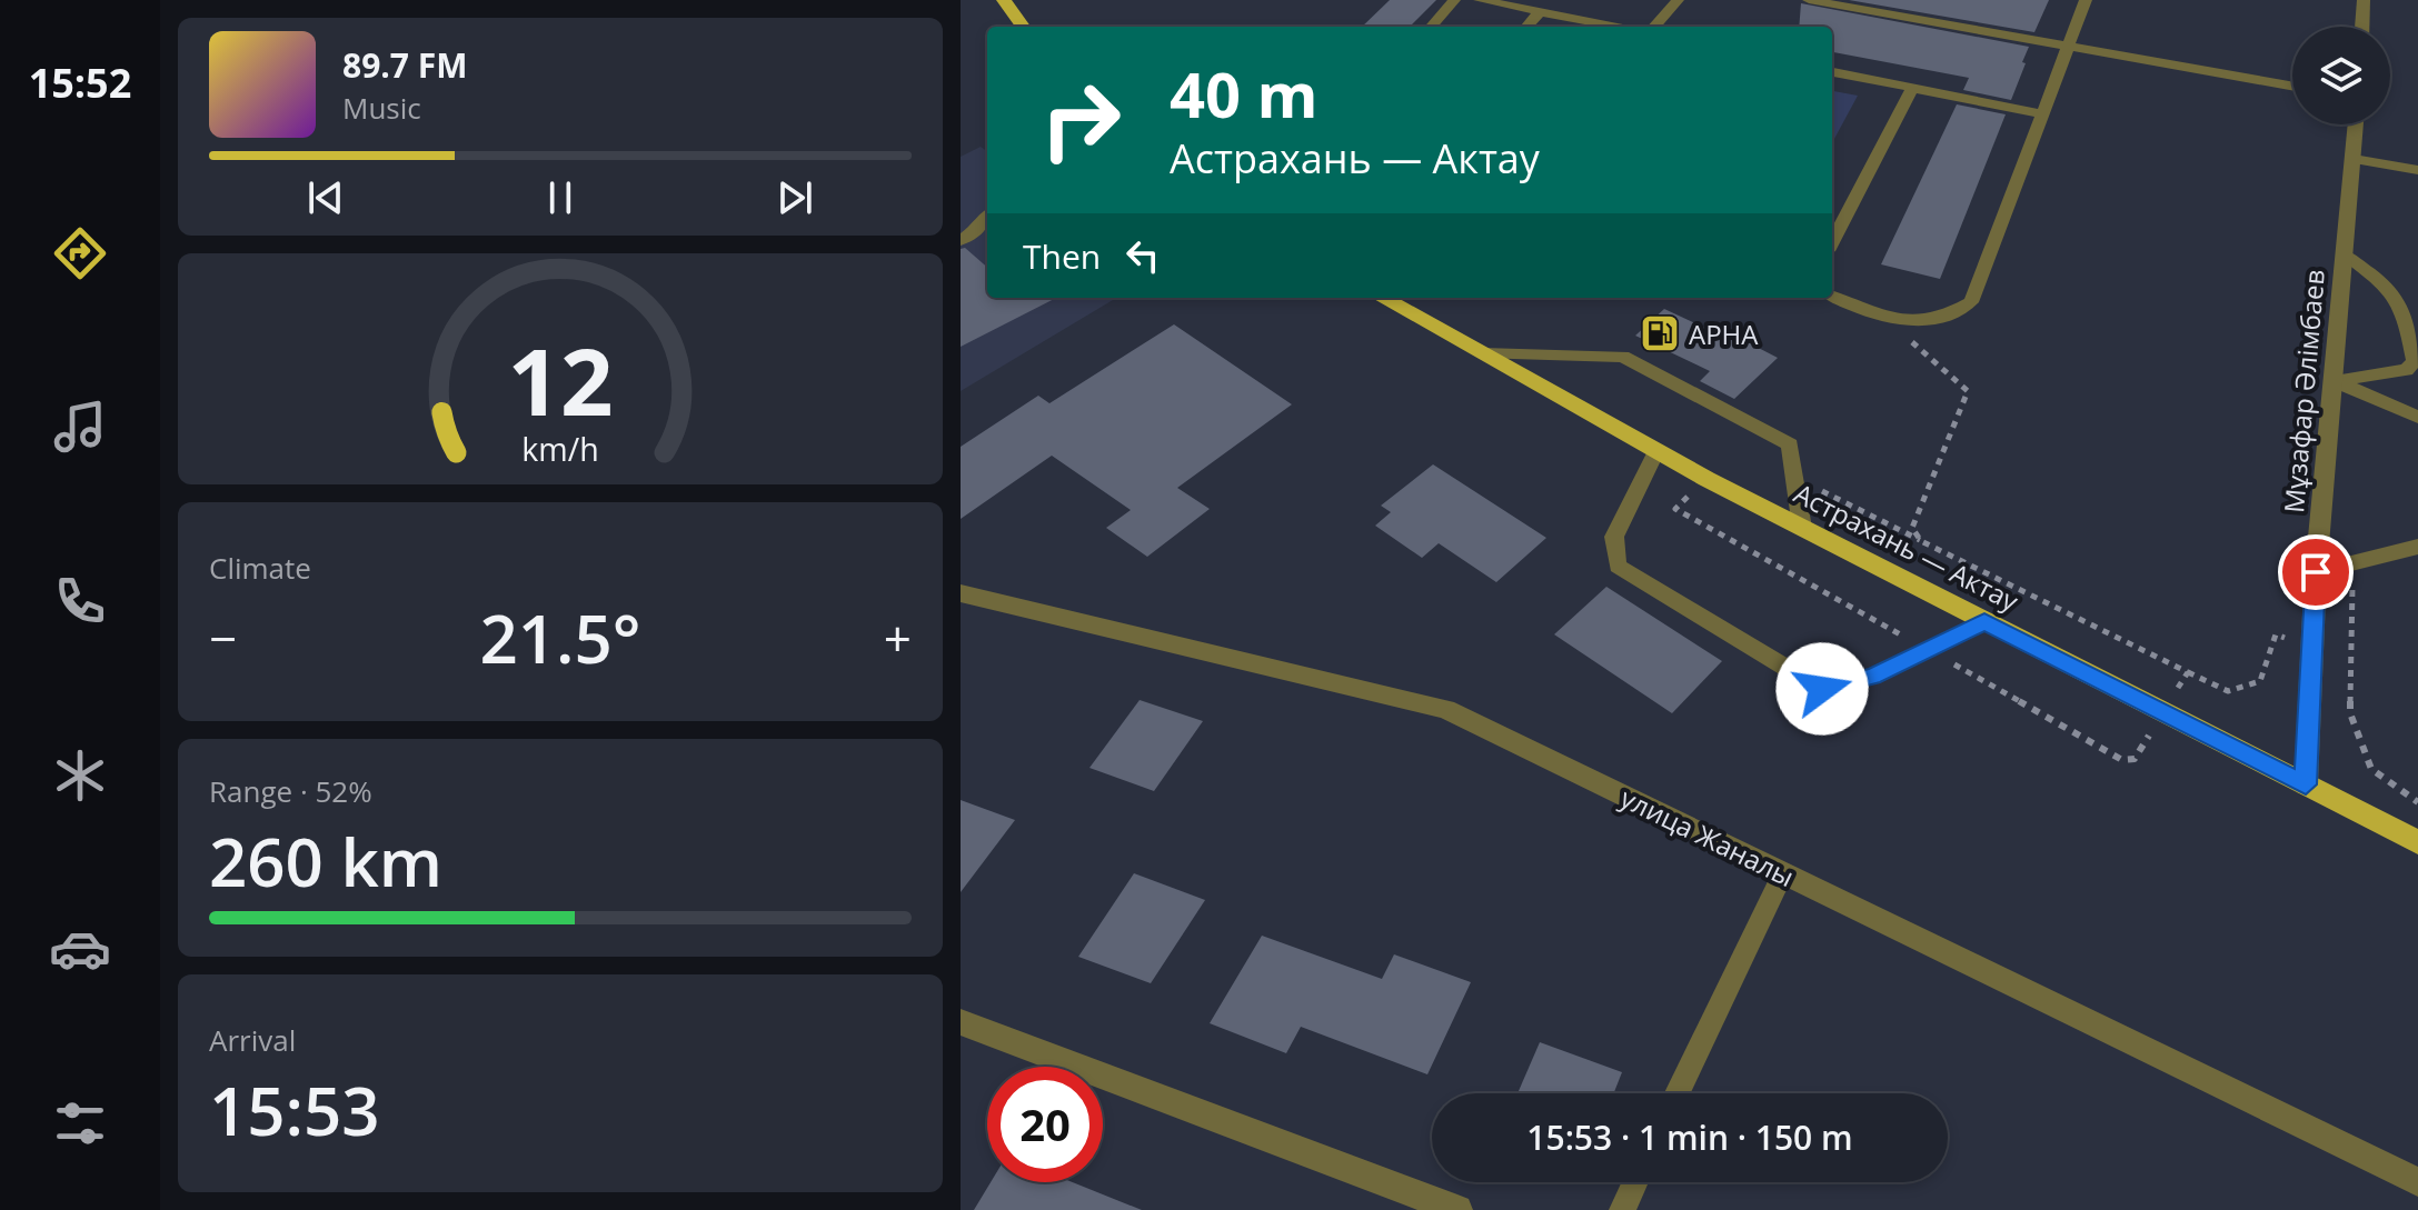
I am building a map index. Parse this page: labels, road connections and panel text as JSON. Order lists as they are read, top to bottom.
{
  "streets": {
    "highway": ["Астрахань — Актау"],
    "street": ["Мұзафар Әлімбаев", "улица Жаналы"]
  },
  "crossings": [
    ["Мұзафар Әлімбаев", "Астрахань — Актау"]
  ],
  "places": {
    "fuel station": ["АРНА"]
  },
  "page": {
    "tabs": "15:52",
    "turn": ["40 m", "Астрахань — Актау"],
    "song": ["89.7 FM", "Music"],
    "then": "Then",
    "tile": [
      "Climate",
      ["Range · 52%", "260 km"],
      ["Arrival", "15:53"]
    ],
    "heat": ["−", "21.5°", "+"],
    "limit": "20",
    "trip": "15:53 · 1 min · 150 m",
    "gauge": ["12", "km/h"]
  }
}
